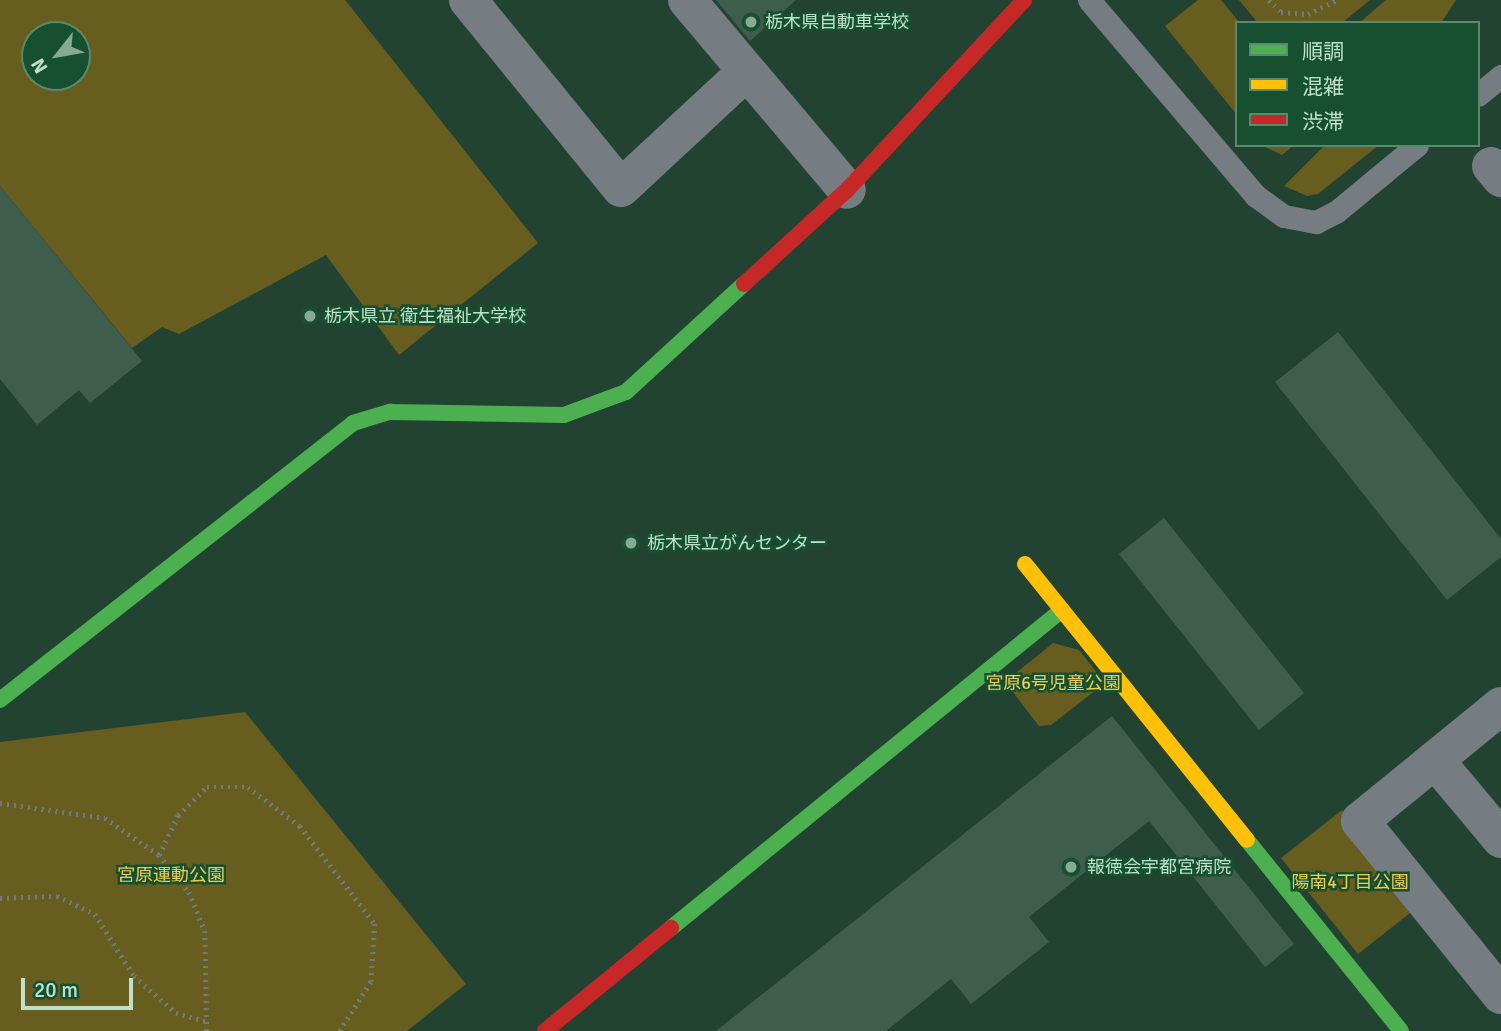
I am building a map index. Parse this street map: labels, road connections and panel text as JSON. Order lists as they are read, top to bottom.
{
  "parks": ["宮原6号児童公園", "宮原運動公園", "陽南4丁目公園"],
  "places": [
    "栃木県自動車学校",
    "栃木県立 衛生福祉大学校",
    "栃木県立がんセンター",
    "報徳会宇都宮病院"
  ],
  "legend": ["順調", "混雑", "渋滞"],
  "scale_bar": "20 m",
  "north": "bottom left"
}
